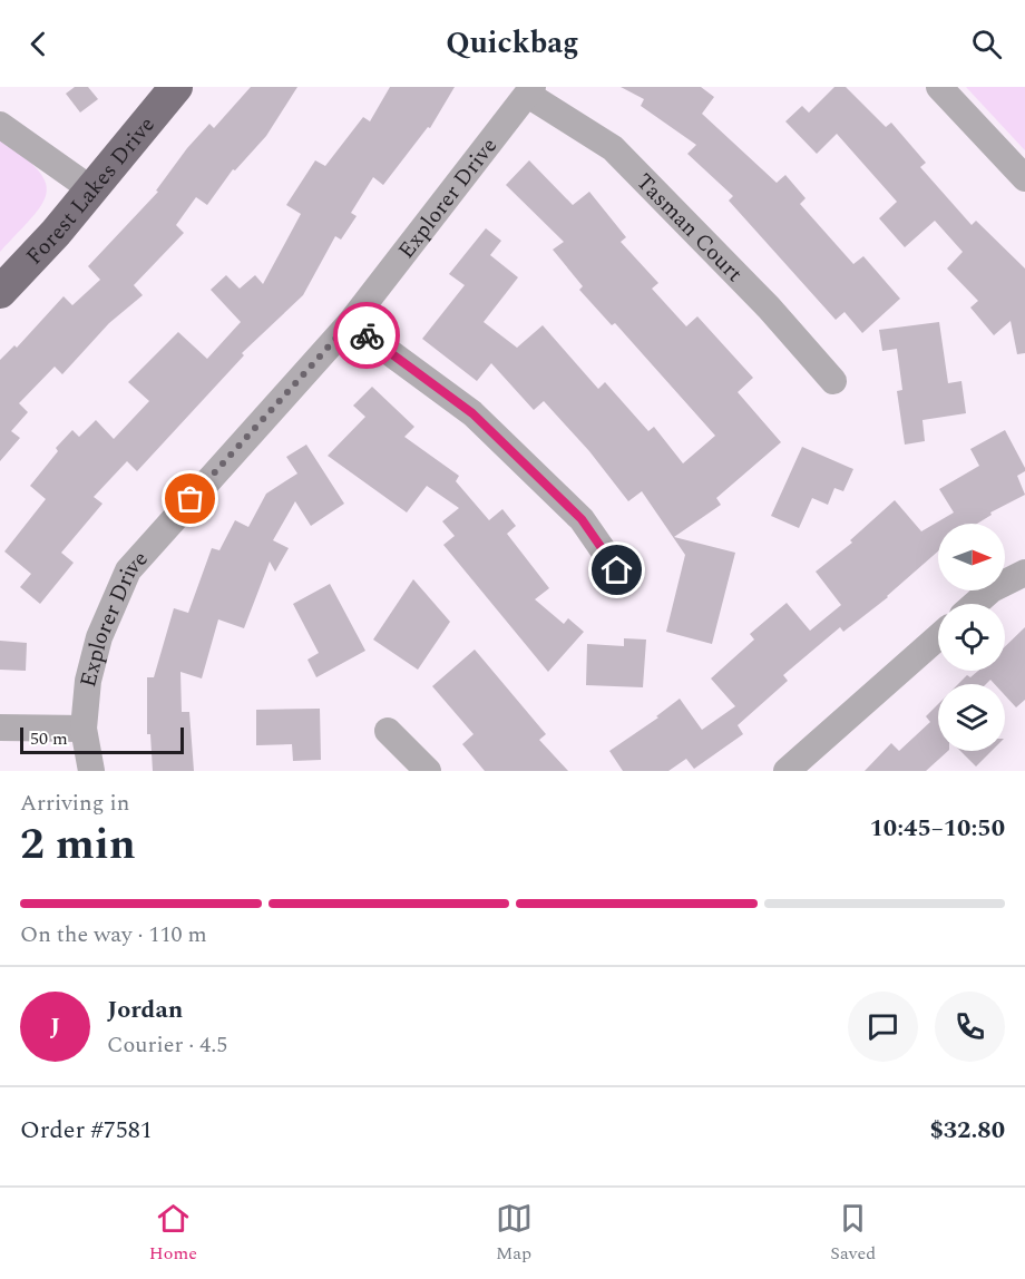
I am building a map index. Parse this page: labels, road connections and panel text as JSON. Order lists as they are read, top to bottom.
{
  "streets": {
    "main road": ["Forest Lakes Drive"],
    "street": ["Explorer Drive", "Tasman Court"]
  },
  "crossings": [
    ["Explorer Drive", "Tasman Court"]
  ],
  "scale_bar": "50 m",
  "north": "right",
  "page": {
    "header": "Quickbag",
    "scale": "50 m",
    "heading": ["2 min", "Arriving in", "10:45–10:50"],
    "panel": [
      "Jordan",
      "Courier · 4.5",
      "Order #7581",
      "$32.80"
    ],
    "bar": "On the way · 110 m",
    "round": "J",
    "tabs": ["Home", "Map", "Saved"]
  }
}
